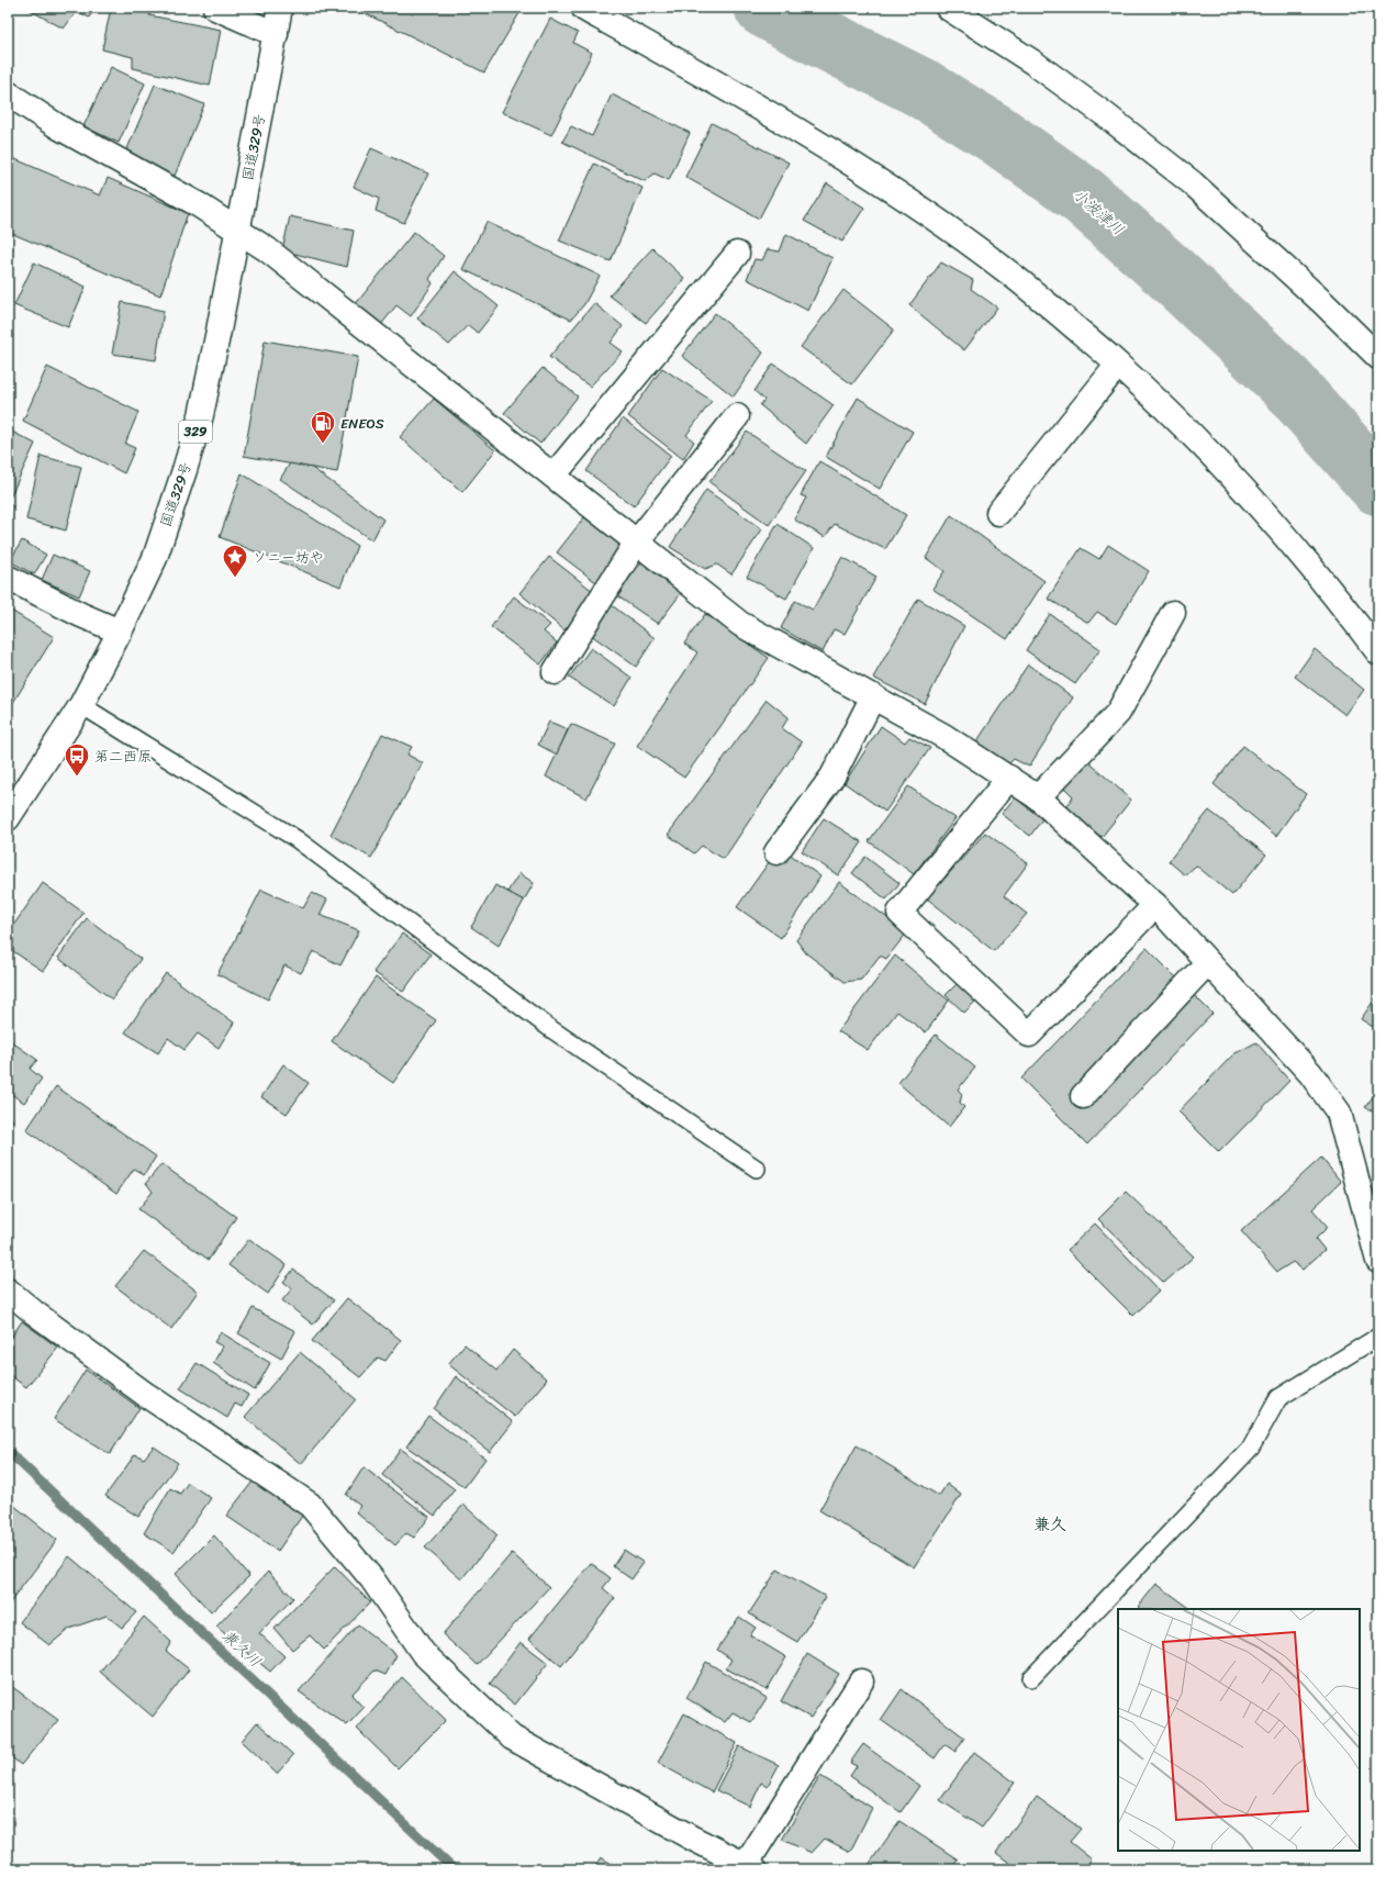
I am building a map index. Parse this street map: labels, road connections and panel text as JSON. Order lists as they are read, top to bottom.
{
  "streets": {
    "main road": ["国道329号", "329"]
  },
  "districts": ["兼久"],
  "water": ["小波津川", "兼久川"],
  "places": {
    "fuel station": ["ENEOS"],
    "place": ["ソニー坊や"],
    "bus stop": ["第二西原"]
  }
}
